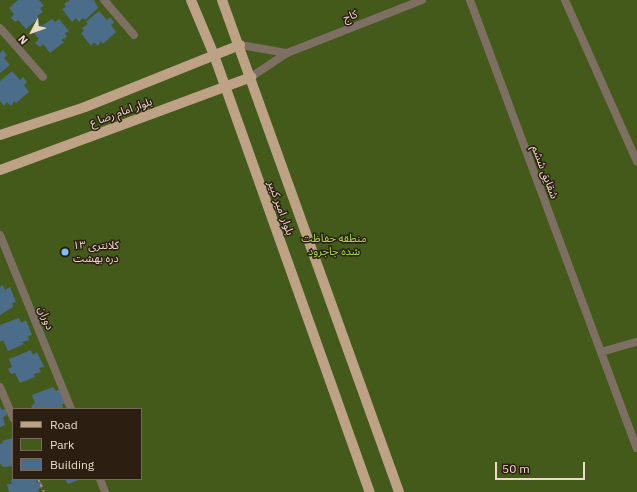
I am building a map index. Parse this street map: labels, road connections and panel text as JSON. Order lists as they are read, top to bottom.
{
  "streets": {
    "main road": ["بلوار امام رضا ع", "بلوار امیر کبیر"],
    "street": ["کاج", "شقایق ششم", "دوران"]
  },
  "crossings": [
    ["کاج", "بلوار امام رضا ع"],
    ["کاج", "بلوار امیر کبیر"],
    ["بلوار امام رضا ع", "بلوار امیر کبیر"]
  ],
  "parks": ["منطقه حفاظت شده جاجرود"],
  "places": ["کلانتری ۱۳ دره بهشت"],
  "legend": ["Road", "Park", "Building"],
  "scale_bar": "50 m",
  "north": "bottom left"
}
